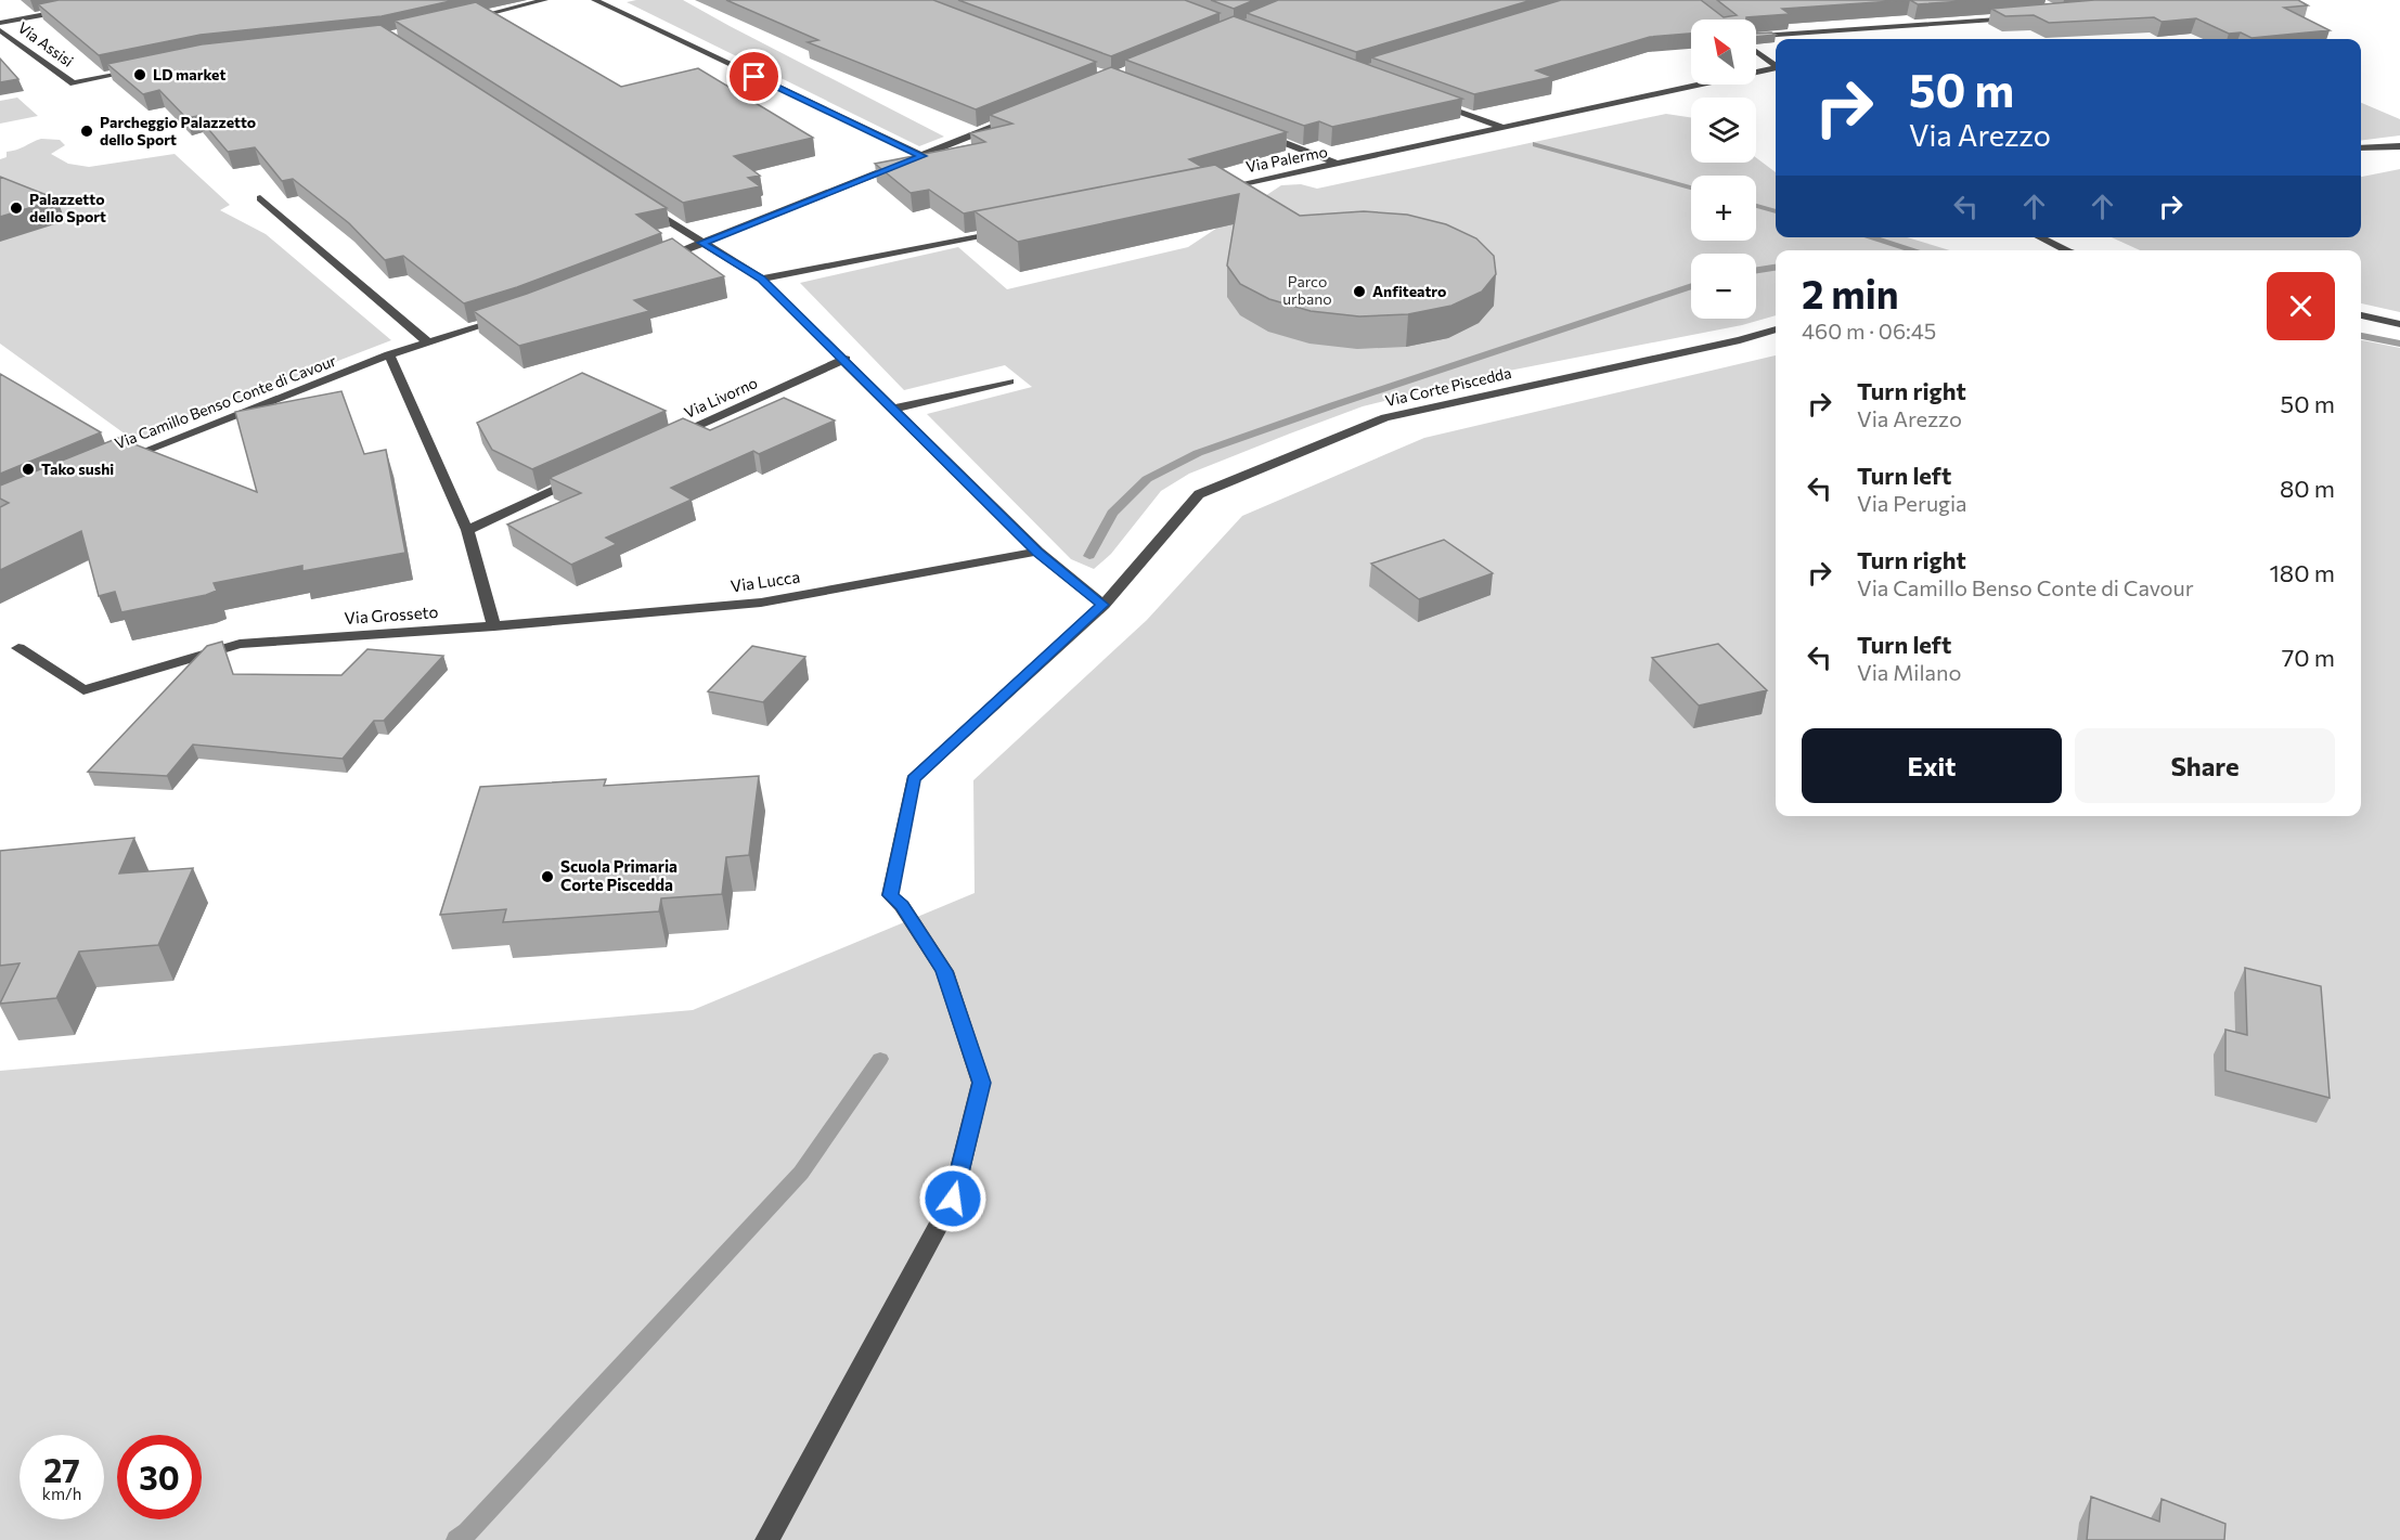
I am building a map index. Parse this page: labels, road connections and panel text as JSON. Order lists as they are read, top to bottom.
{
  "streets": {
    "street": [
      "Via Assisi",
      "Via Palermo",
      "Via Corte Piscedda",
      "Via Livorno",
      "Via Camillo Benso Conte di Cavour",
      "Via Lucca",
      "Via Grosseto"
    ]
  },
  "crossings": [
    ["Via Lucca", "Via Grosseto"]
  ],
  "parks": ["Parco urbano"],
  "places": [
    "LD market",
    "Parcheggio Palazzetto dello Sport",
    "Palazzetto dello Sport",
    "Anfiteatro",
    "Tako sushi",
    "Scuola Primaria Corte Piscedda"
  ],
  "north": "top left",
  "page": {
    "map_buttons": ["+", "−"],
    "turn": ["50 m", "Via Arezzo"],
    "heading": ["2 min", "460 m · 06:45"],
    "list": [
      {
        "name": "Turn right",
        "note": "Via Arezzo",
        "value": "50 m"
      },
      {
        "name": "Turn left",
        "note": "Via Perugia",
        "value": "80 m"
      },
      {
        "name": "Turn right",
        "note": "Via Camillo Benso Conte di Cavour",
        "value": "180 m"
      },
      {
        "name": "Turn left",
        "note": "Via Milano",
        "value": "70 m"
      }
    ],
    "buttons": ["Exit", "Share"],
    "speed": "27 km/h",
    "limit": "30"
  }
}
